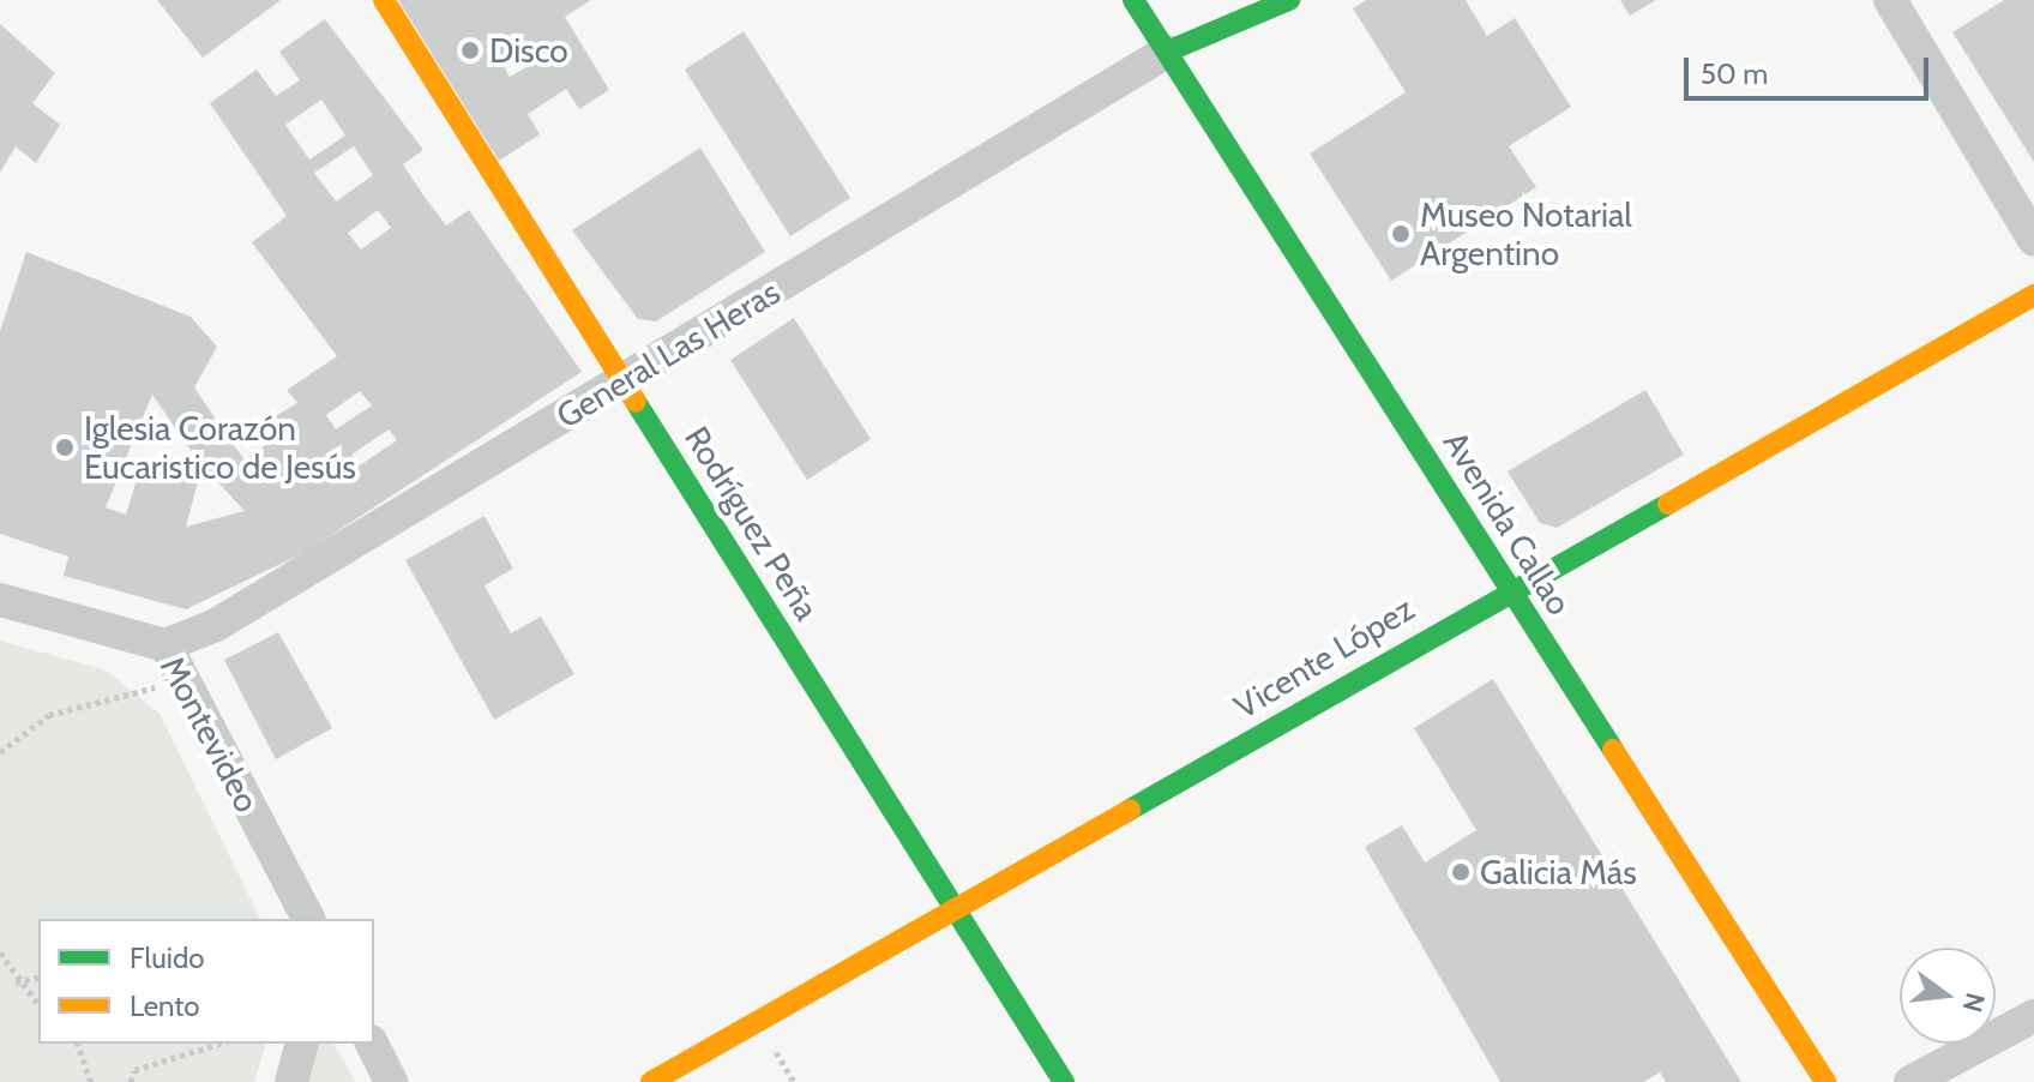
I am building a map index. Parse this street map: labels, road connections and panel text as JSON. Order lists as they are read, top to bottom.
{
  "streets": {
    "street": [
      "General Las Heras",
      "Rodríguez Peña",
      "Avenida Callao",
      "Vicente López",
      "Montevideo"
    ]
  },
  "crossings": [
    ["General Las Heras", "Rodríguez Peña"],
    ["General Las Heras", "Avenida Callao"],
    ["General Las Heras", "Montevideo"],
    ["Rodríguez Peña", "Vicente López"],
    ["Avenida Callao", "Vicente López"]
  ],
  "places": [
    "Disco",
    "Museo Notarial Argentino",
    "Iglesia Corazón Eucaristico de Jesús",
    "Galicia Más"
  ],
  "legend": ["Fluido", "Lento"],
  "scale_bar": "50 m",
  "north": "right"
}
